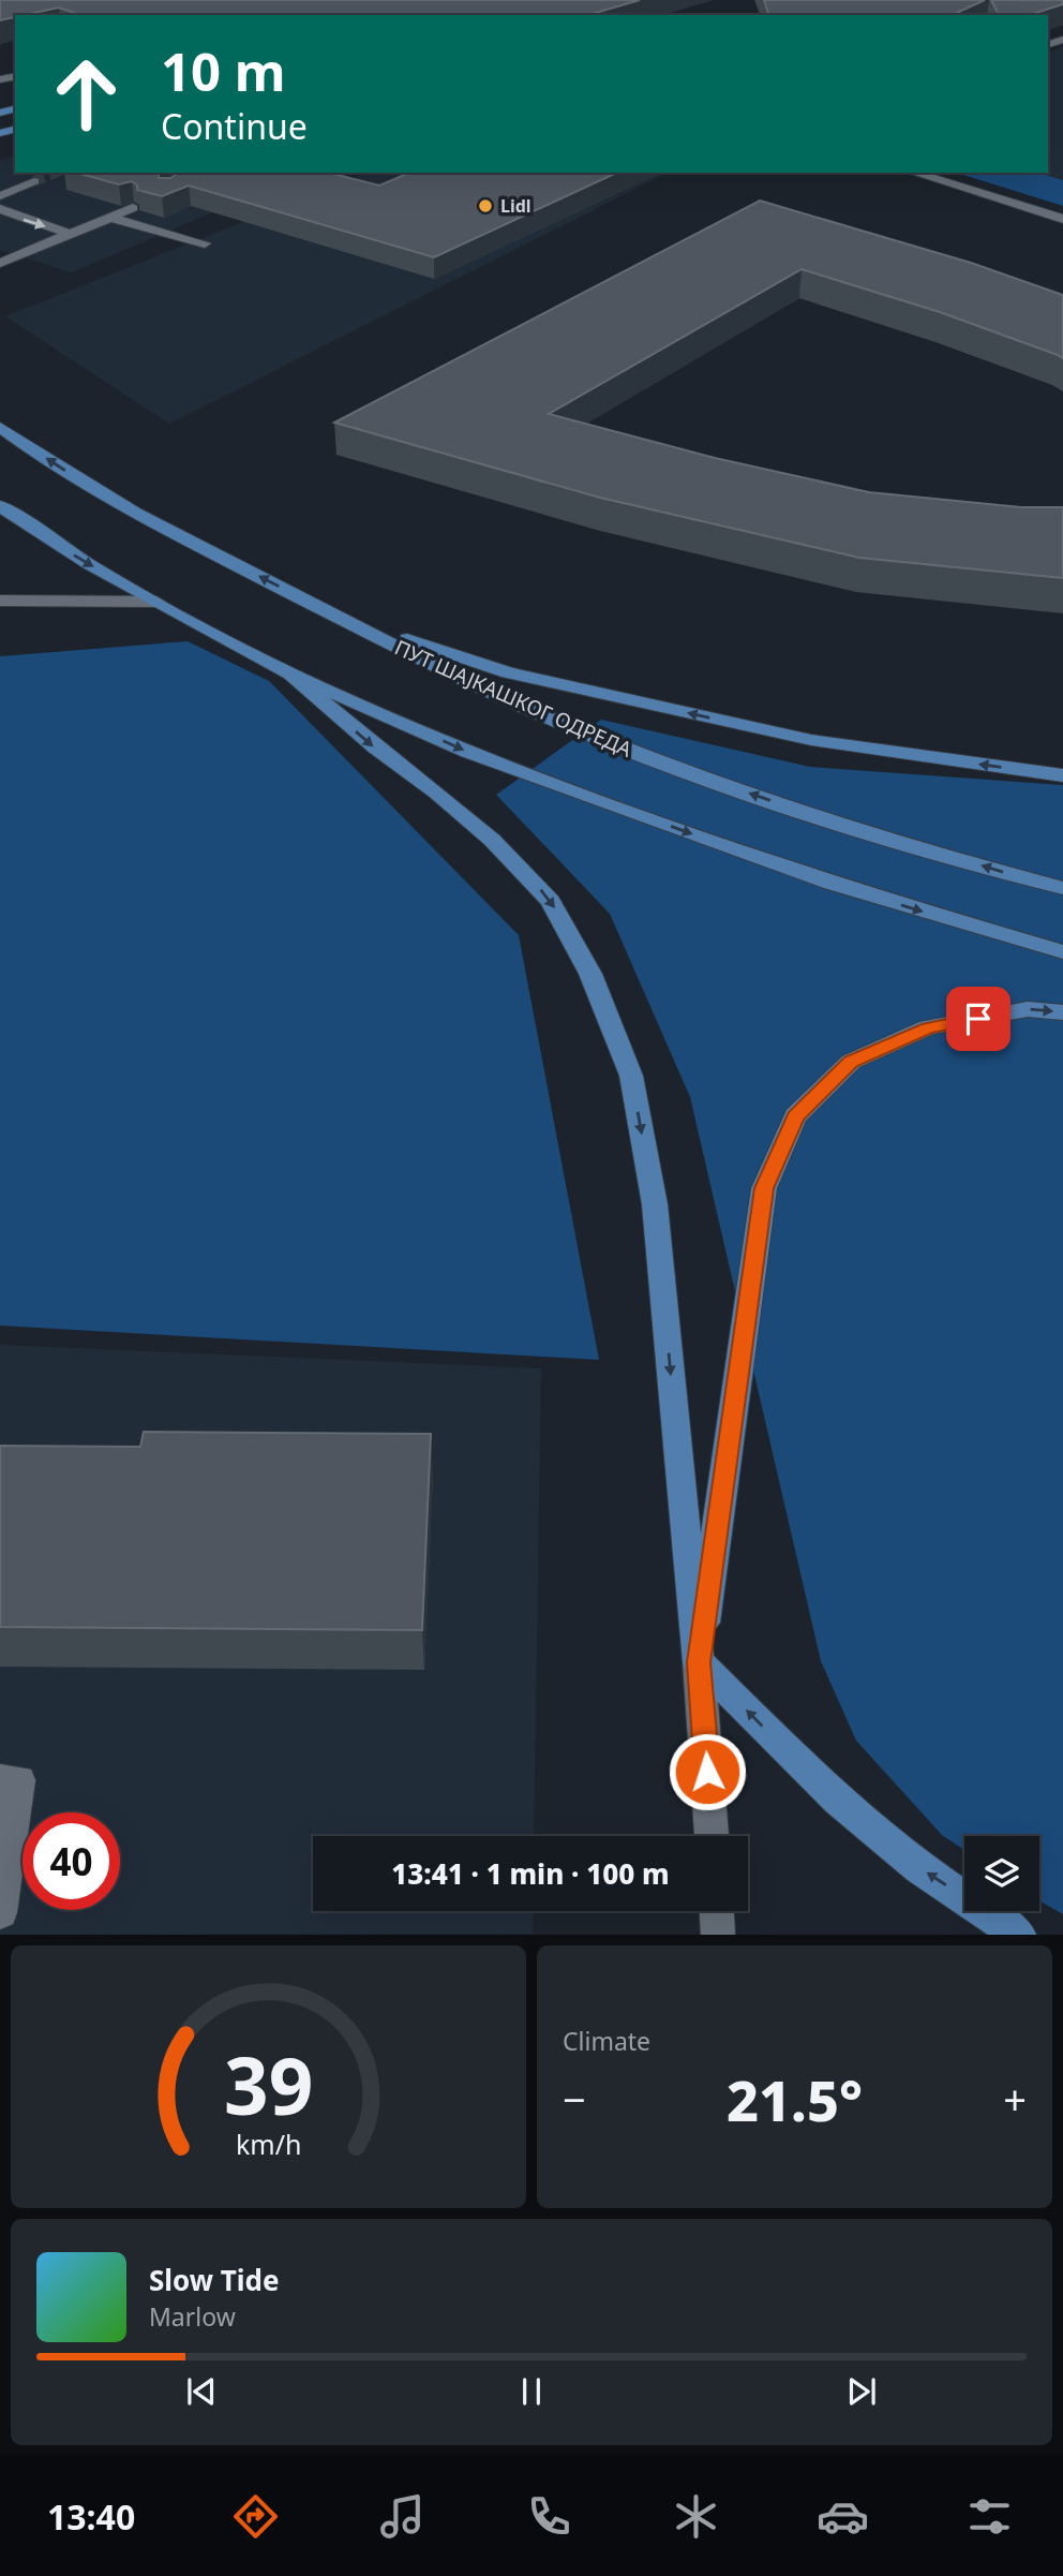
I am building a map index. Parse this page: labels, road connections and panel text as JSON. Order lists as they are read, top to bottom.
{
  "streets": {
    "main road": ["ПУТ ШАЈКАШКОГ ОДРЕДА"]
  },
  "places": ["Lidl"],
  "page": {
    "turn": ["10 m", "Continue"],
    "limit": "40",
    "trip": "13:41 · 1 min · 100 m",
    "tile": "Climate",
    "heat": ["−", "21.5°", "+"],
    "song": ["Slow Tide", "Marlow"],
    "tabs": "13:40",
    "gauge": ["39", "km/h"]
  }
}
